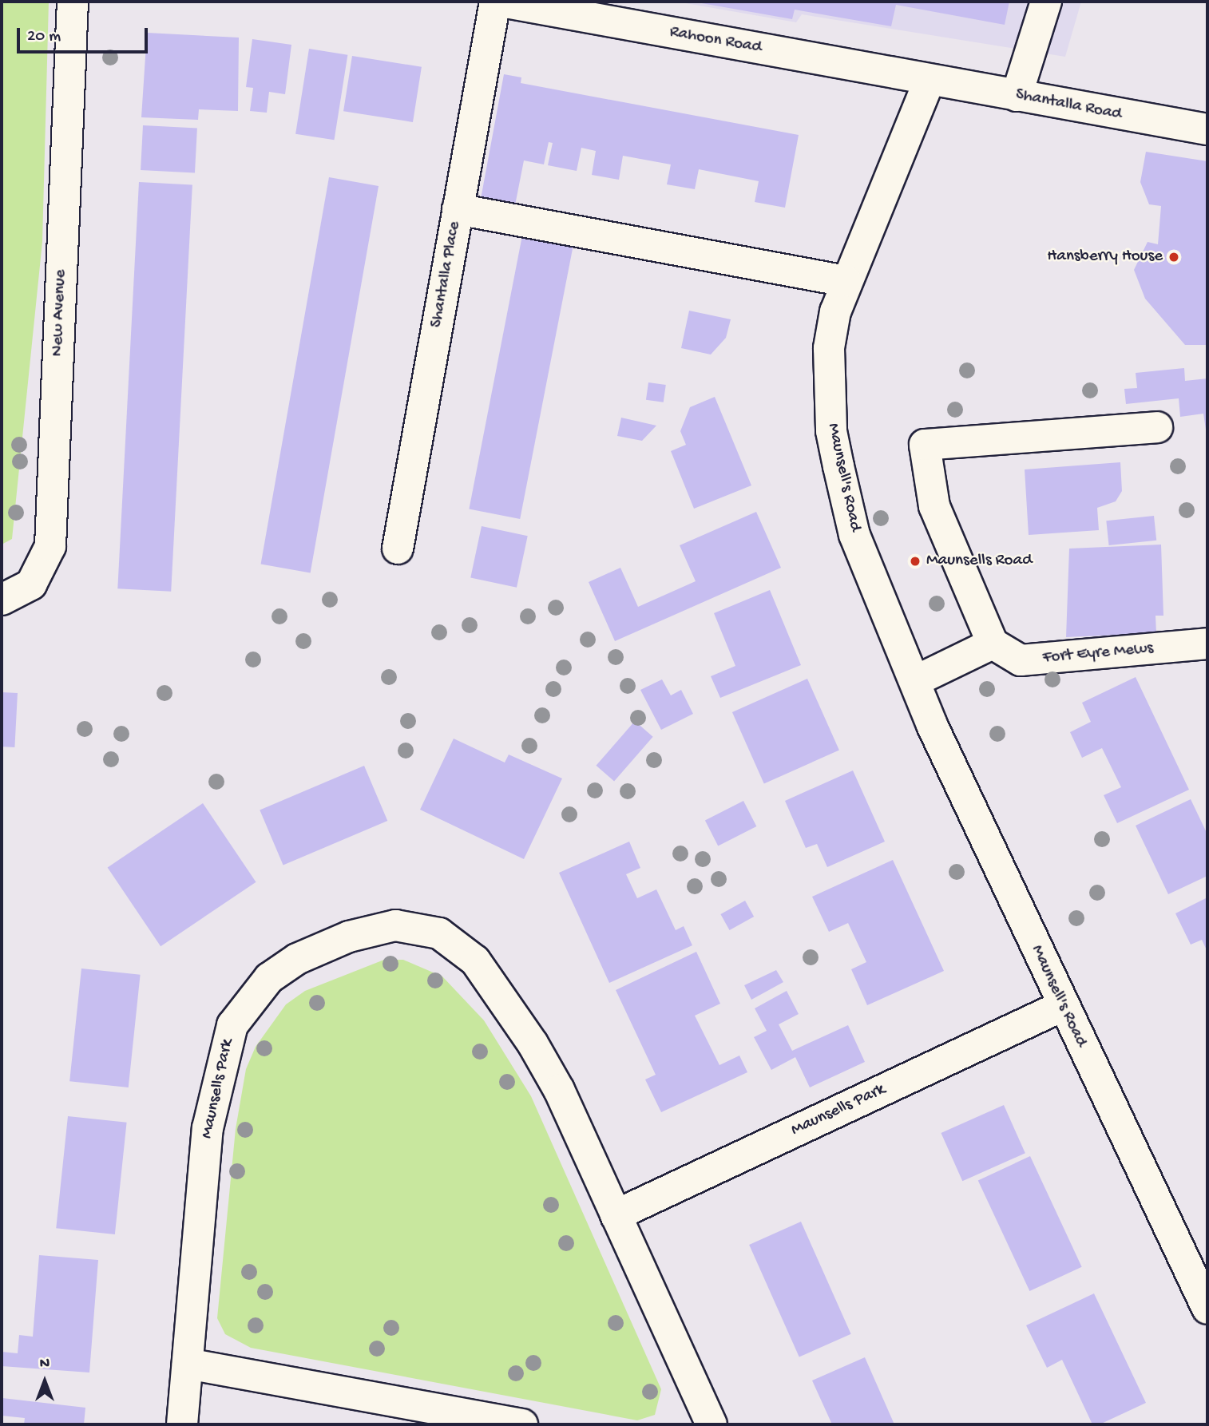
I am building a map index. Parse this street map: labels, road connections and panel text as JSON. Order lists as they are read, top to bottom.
{
  "streets": {
    "street": [
      "Rahoon Road",
      "Shantalla Road",
      "Shantalla Place",
      "New Avenue",
      "Maunsell's Road",
      "Fort Eyre Mews",
      "Maunsells Park"
    ]
  },
  "crossings": [
    ["Rahoon Road", "Shantalla Road"],
    ["Rahoon Road", "Maunsell's Road"],
    ["Shantalla Road", "Maunsell's Road"],
    ["Maunsell's Road", "Maunsells Park"]
  ],
  "places": ["Hansberry House", "Maunsells Road"],
  "scale_bar": "20 m",
  "north": "top"
}
